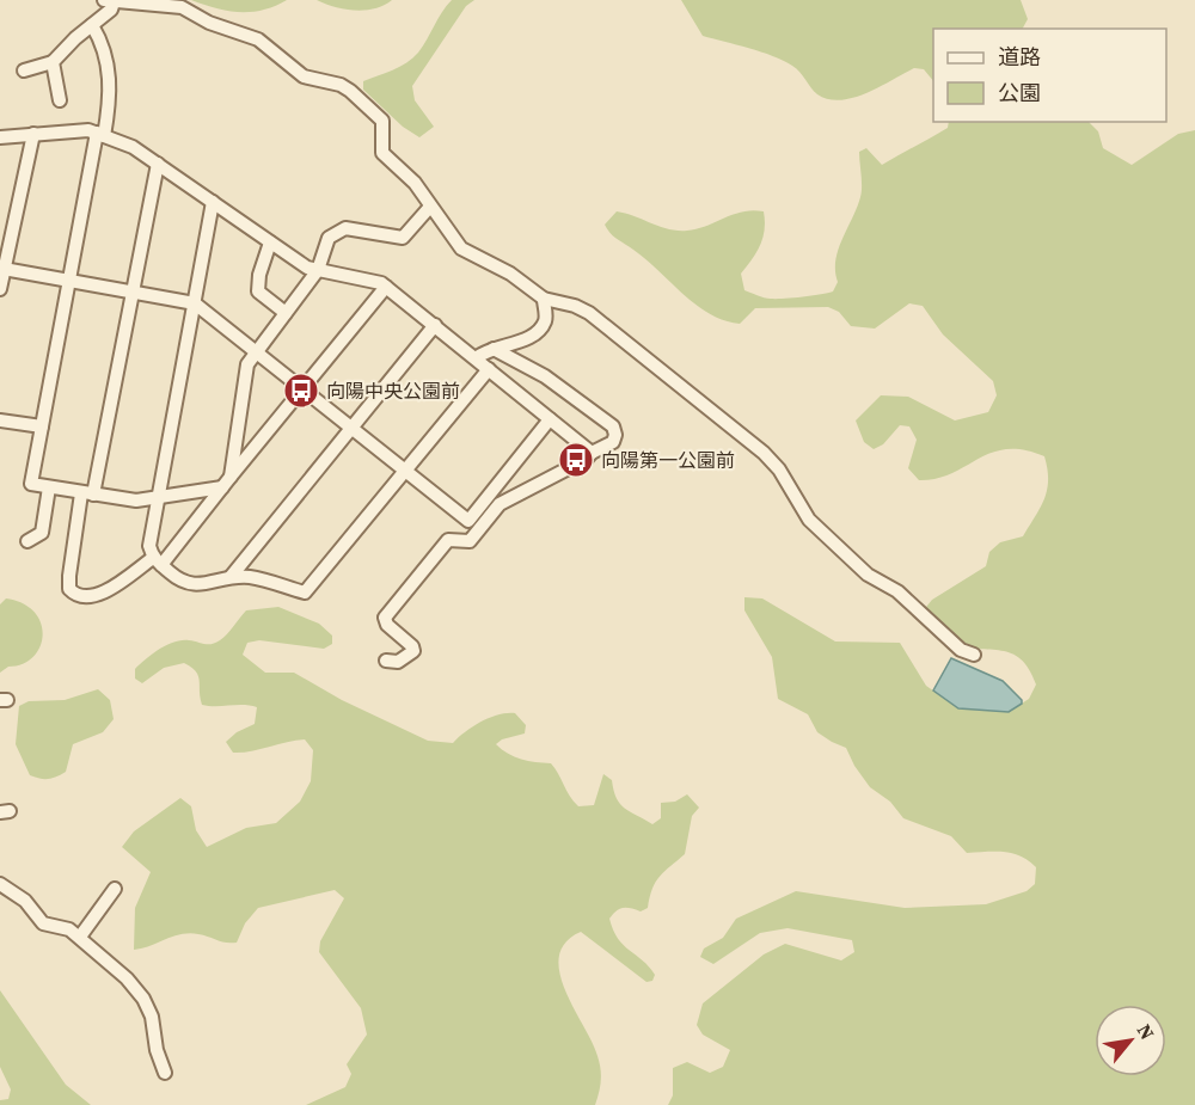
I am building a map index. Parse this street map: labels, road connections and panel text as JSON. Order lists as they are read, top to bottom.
{
  "places": {
    "bus stop": ["向陽中央公園前", "向陽第一公園前"]
  },
  "legend": ["道路", "公園"],
  "north": "top right"
}
